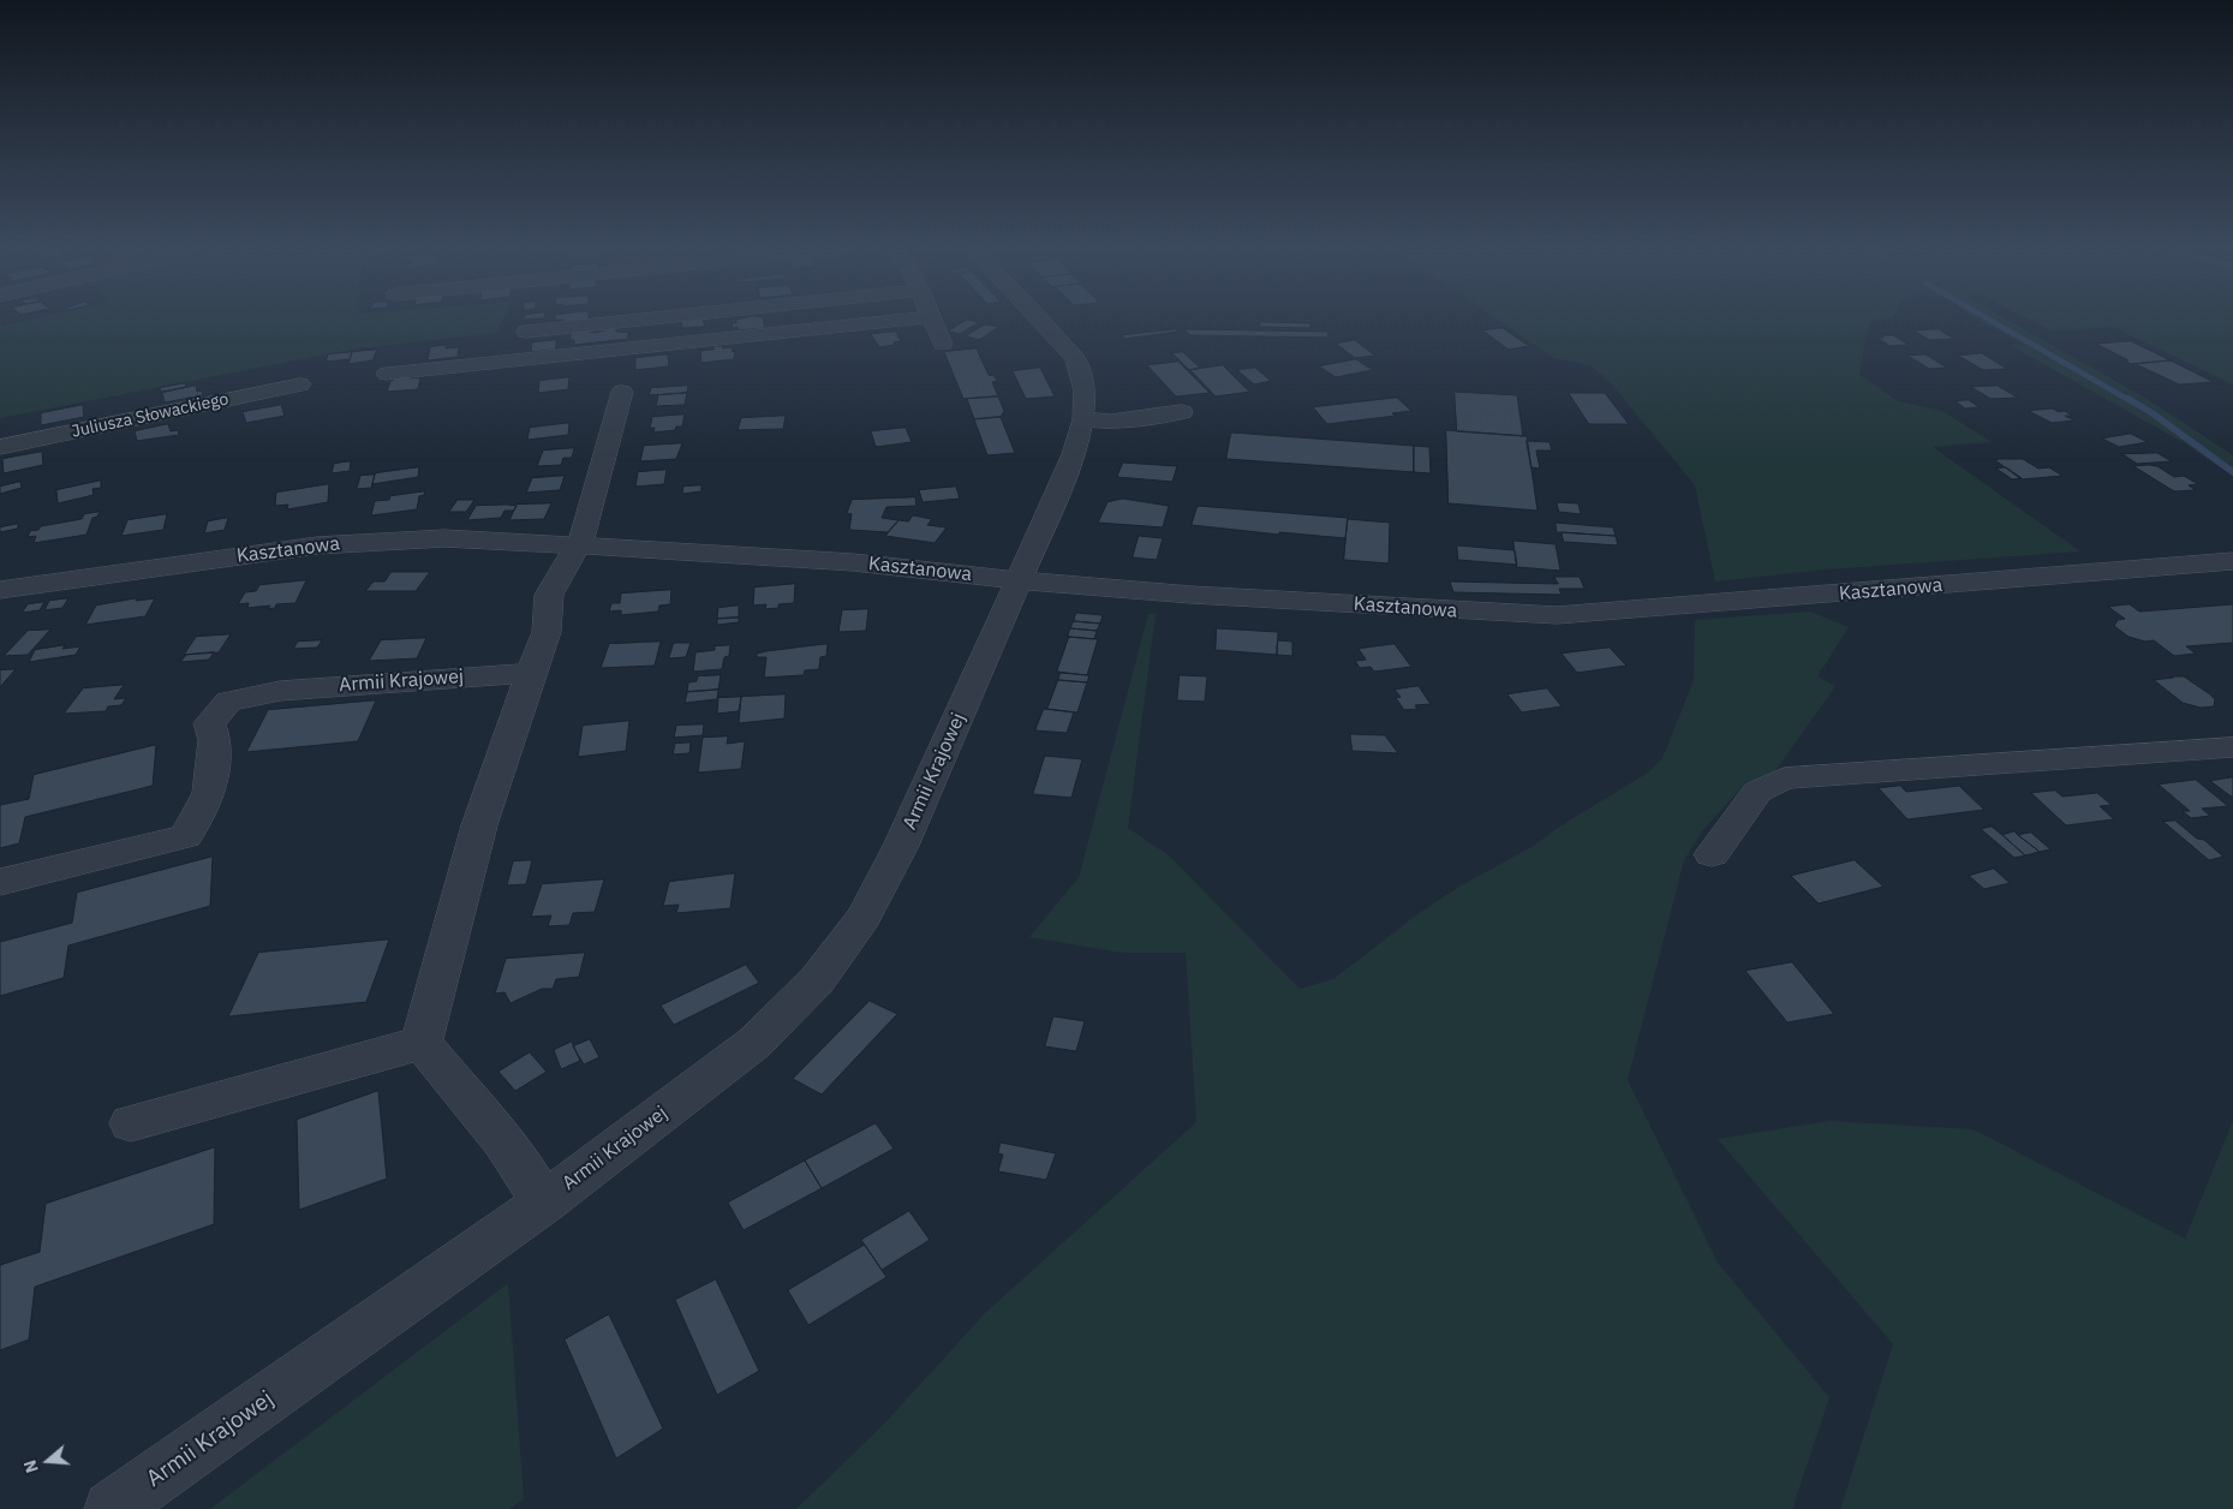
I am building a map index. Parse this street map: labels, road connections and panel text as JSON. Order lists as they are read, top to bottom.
{
  "streets": {
    "street": ["Juliusza Słowackiego", "Kasztanowa", "Armii Krajowej"]
  },
  "crossings": [
    ["Kasztanowa", "Armii Krajowej"]
  ],
  "north": "left"
}
